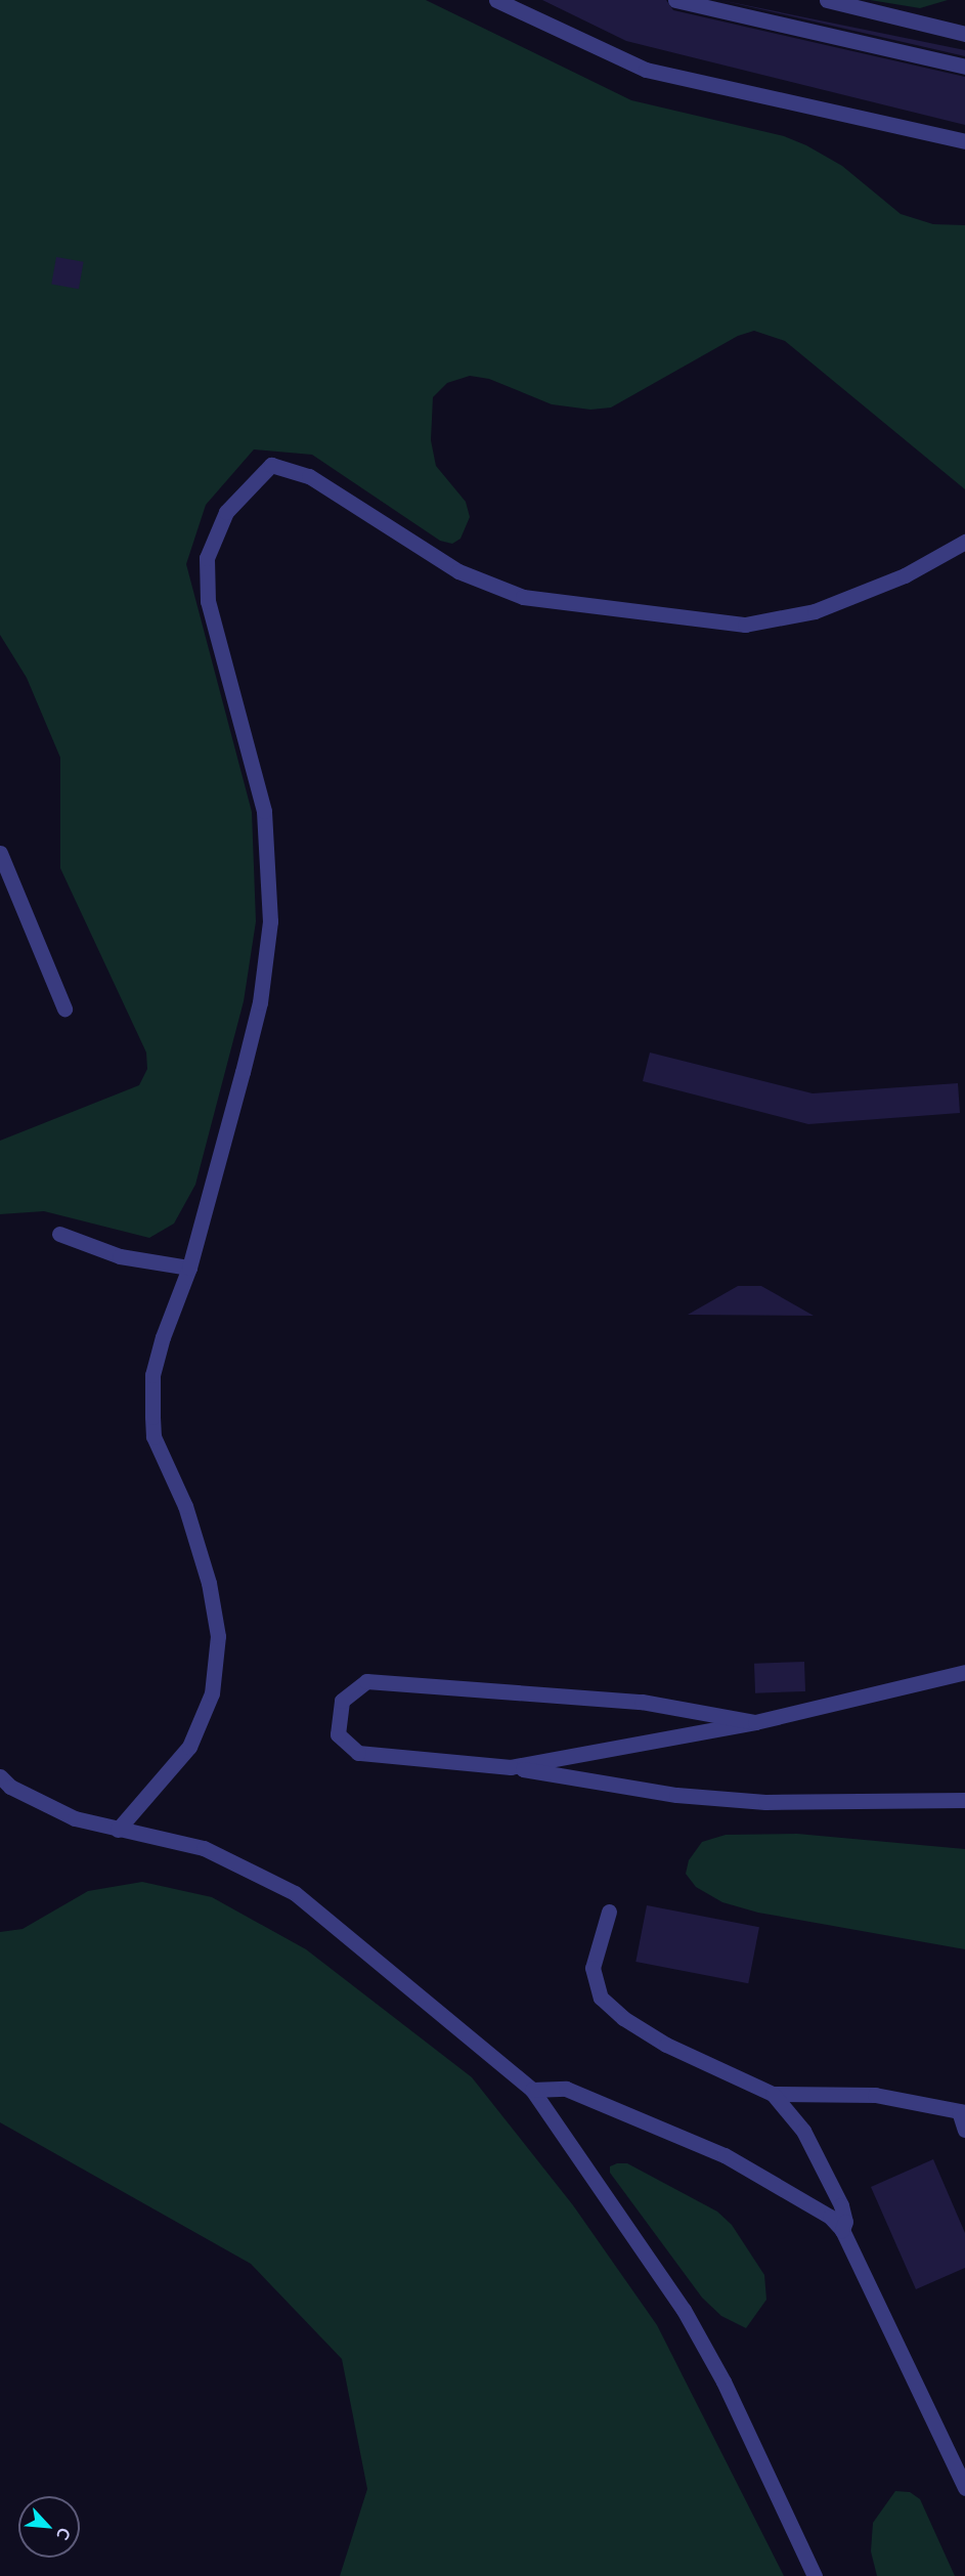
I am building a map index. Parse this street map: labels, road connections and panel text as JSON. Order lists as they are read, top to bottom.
{
  "north": "bottom right"
}
